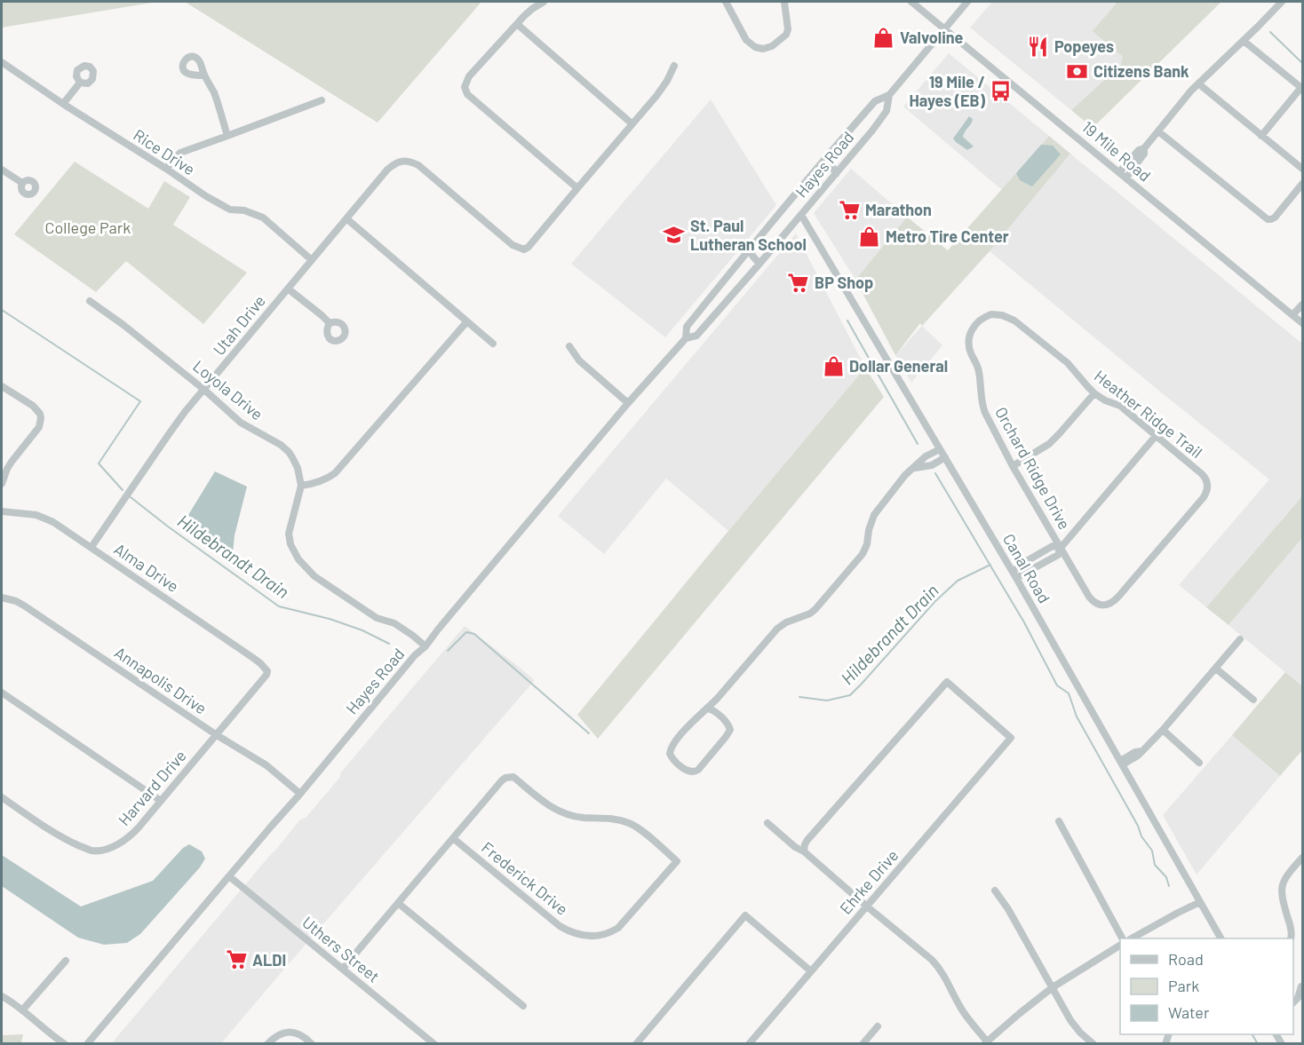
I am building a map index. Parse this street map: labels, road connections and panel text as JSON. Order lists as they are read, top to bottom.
{
  "streets": {
    "street": [
      "19 Mile Road",
      "Rice Drive",
      "Hayes Road",
      "Utah Drive",
      "Loyola Drive",
      "Heather Ridge Trail",
      "Orchard Ridge Drive",
      "Alma Drive",
      "Canal Road",
      "Annapolis Drive",
      "Harvard Drive",
      "Frederick Drive",
      "Ehrke Drive",
      "Uthers Street"
    ]
  },
  "crossings": [
    ["19 Mile Road", "Hayes Road"],
    ["Rice Drive", "Utah Drive"],
    ["Hayes Road", "Canal Road"],
    ["Hayes Road", "Annapolis Drive"],
    ["Hayes Road", "Uthers Street"],
    ["Utah Drive", "Loyola Drive"],
    ["Utah Drive", "Alma Drive"],
    ["Heather Ridge Trail", "Orchard Ridge Drive"],
    ["Alma Drive", "Harvard Drive"],
    ["Annapolis Drive", "Harvard Drive"]
  ],
  "water": ["Hildebrandt Drain"],
  "parks": ["College Park"],
  "places": {
    "shop": ["Valvoline", "Metro Tire Center", "Dollar General"],
    "restaurant": ["Popeyes"],
    "bank": ["Citizens Bank"],
    "bus stop": ["19 Mile / Hayes (EB)"],
    "supermarket": ["Marathon", "BP Shop", "ALDI"],
    "school or university": ["St. Paul Lutheran School"]
  },
  "legend": ["Road", "Park", "Water"]
}
